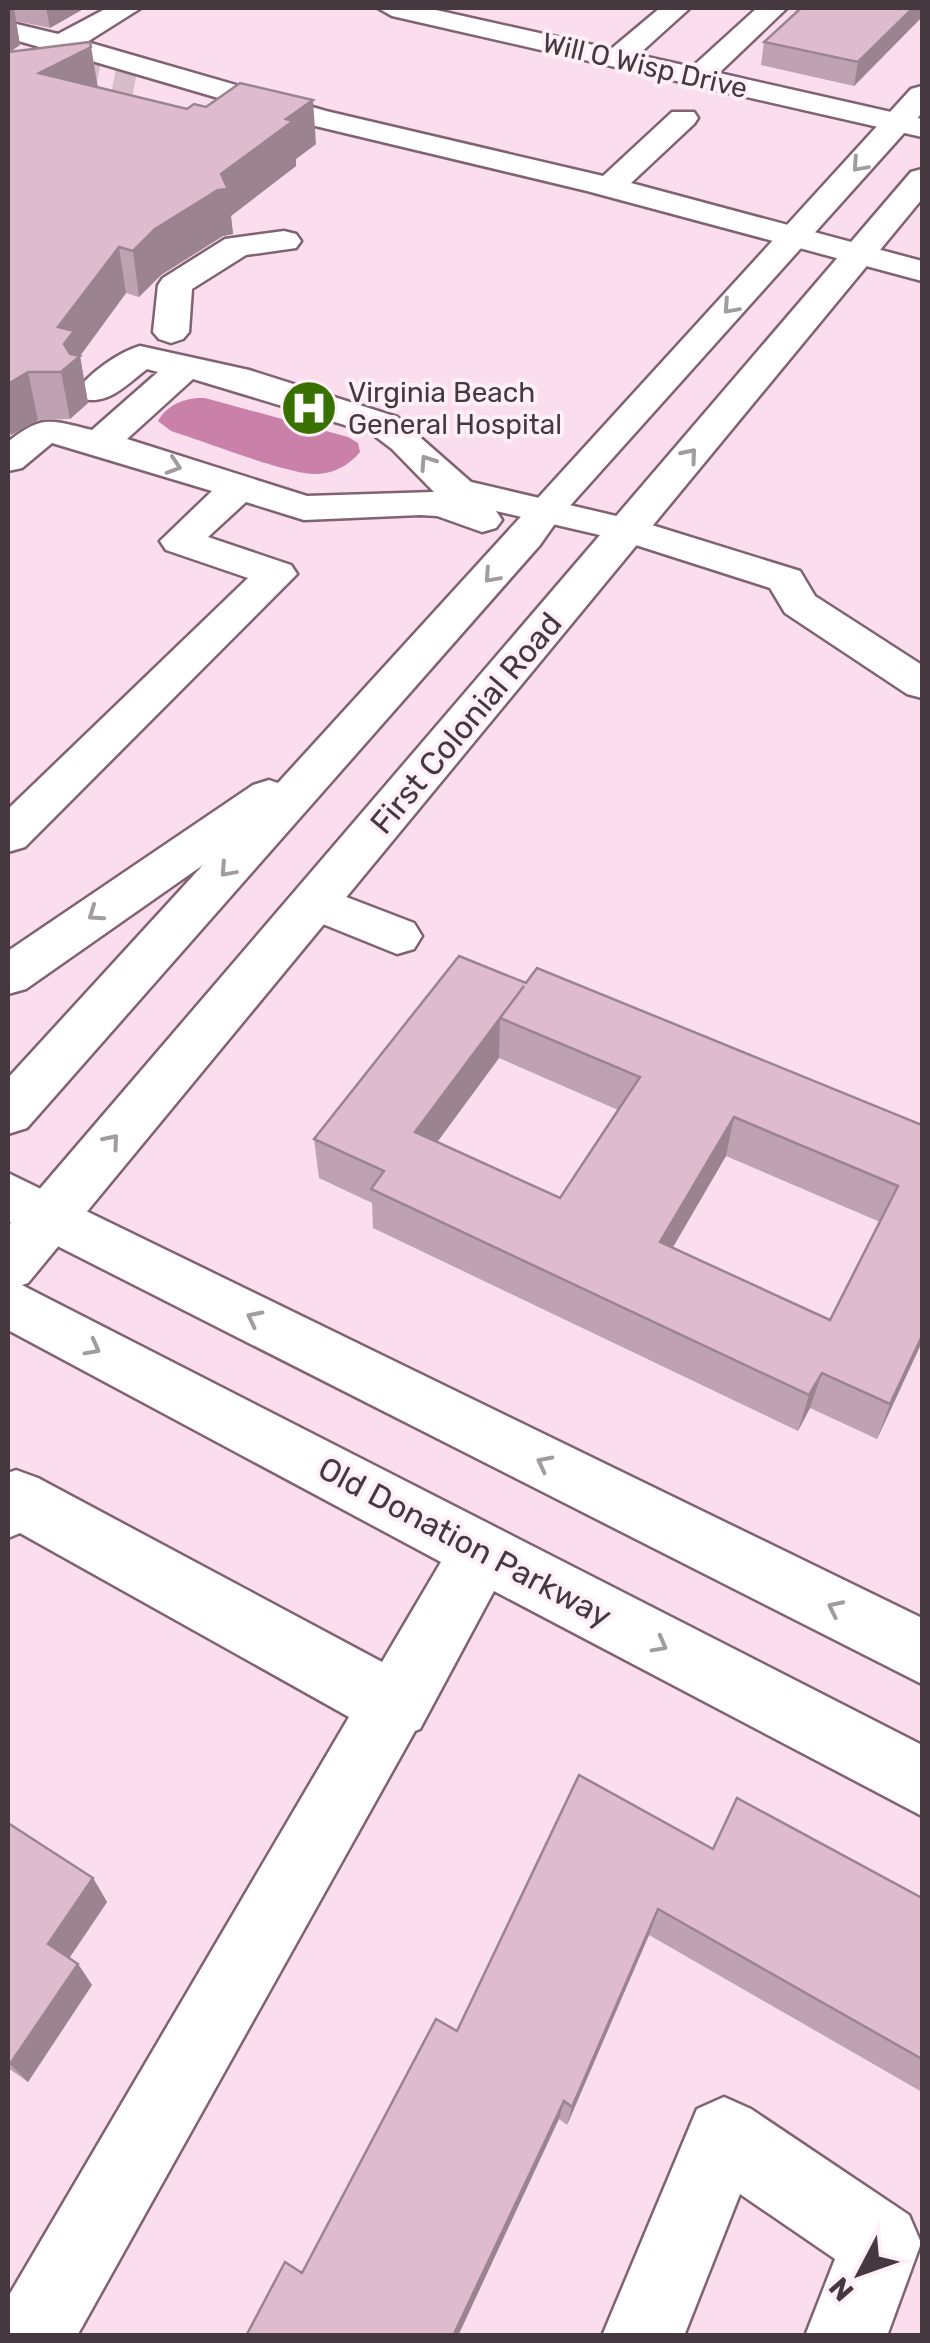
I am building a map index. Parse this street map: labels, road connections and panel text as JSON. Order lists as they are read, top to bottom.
{
  "streets": {
    "main road": ["Will O Wisp Drive", "First Colonial Road", "Old Donation Parkway"]
  },
  "places": {
    "hospital": ["Virginia Beach General Hospital"]
  },
  "north": "bottom left"
}
